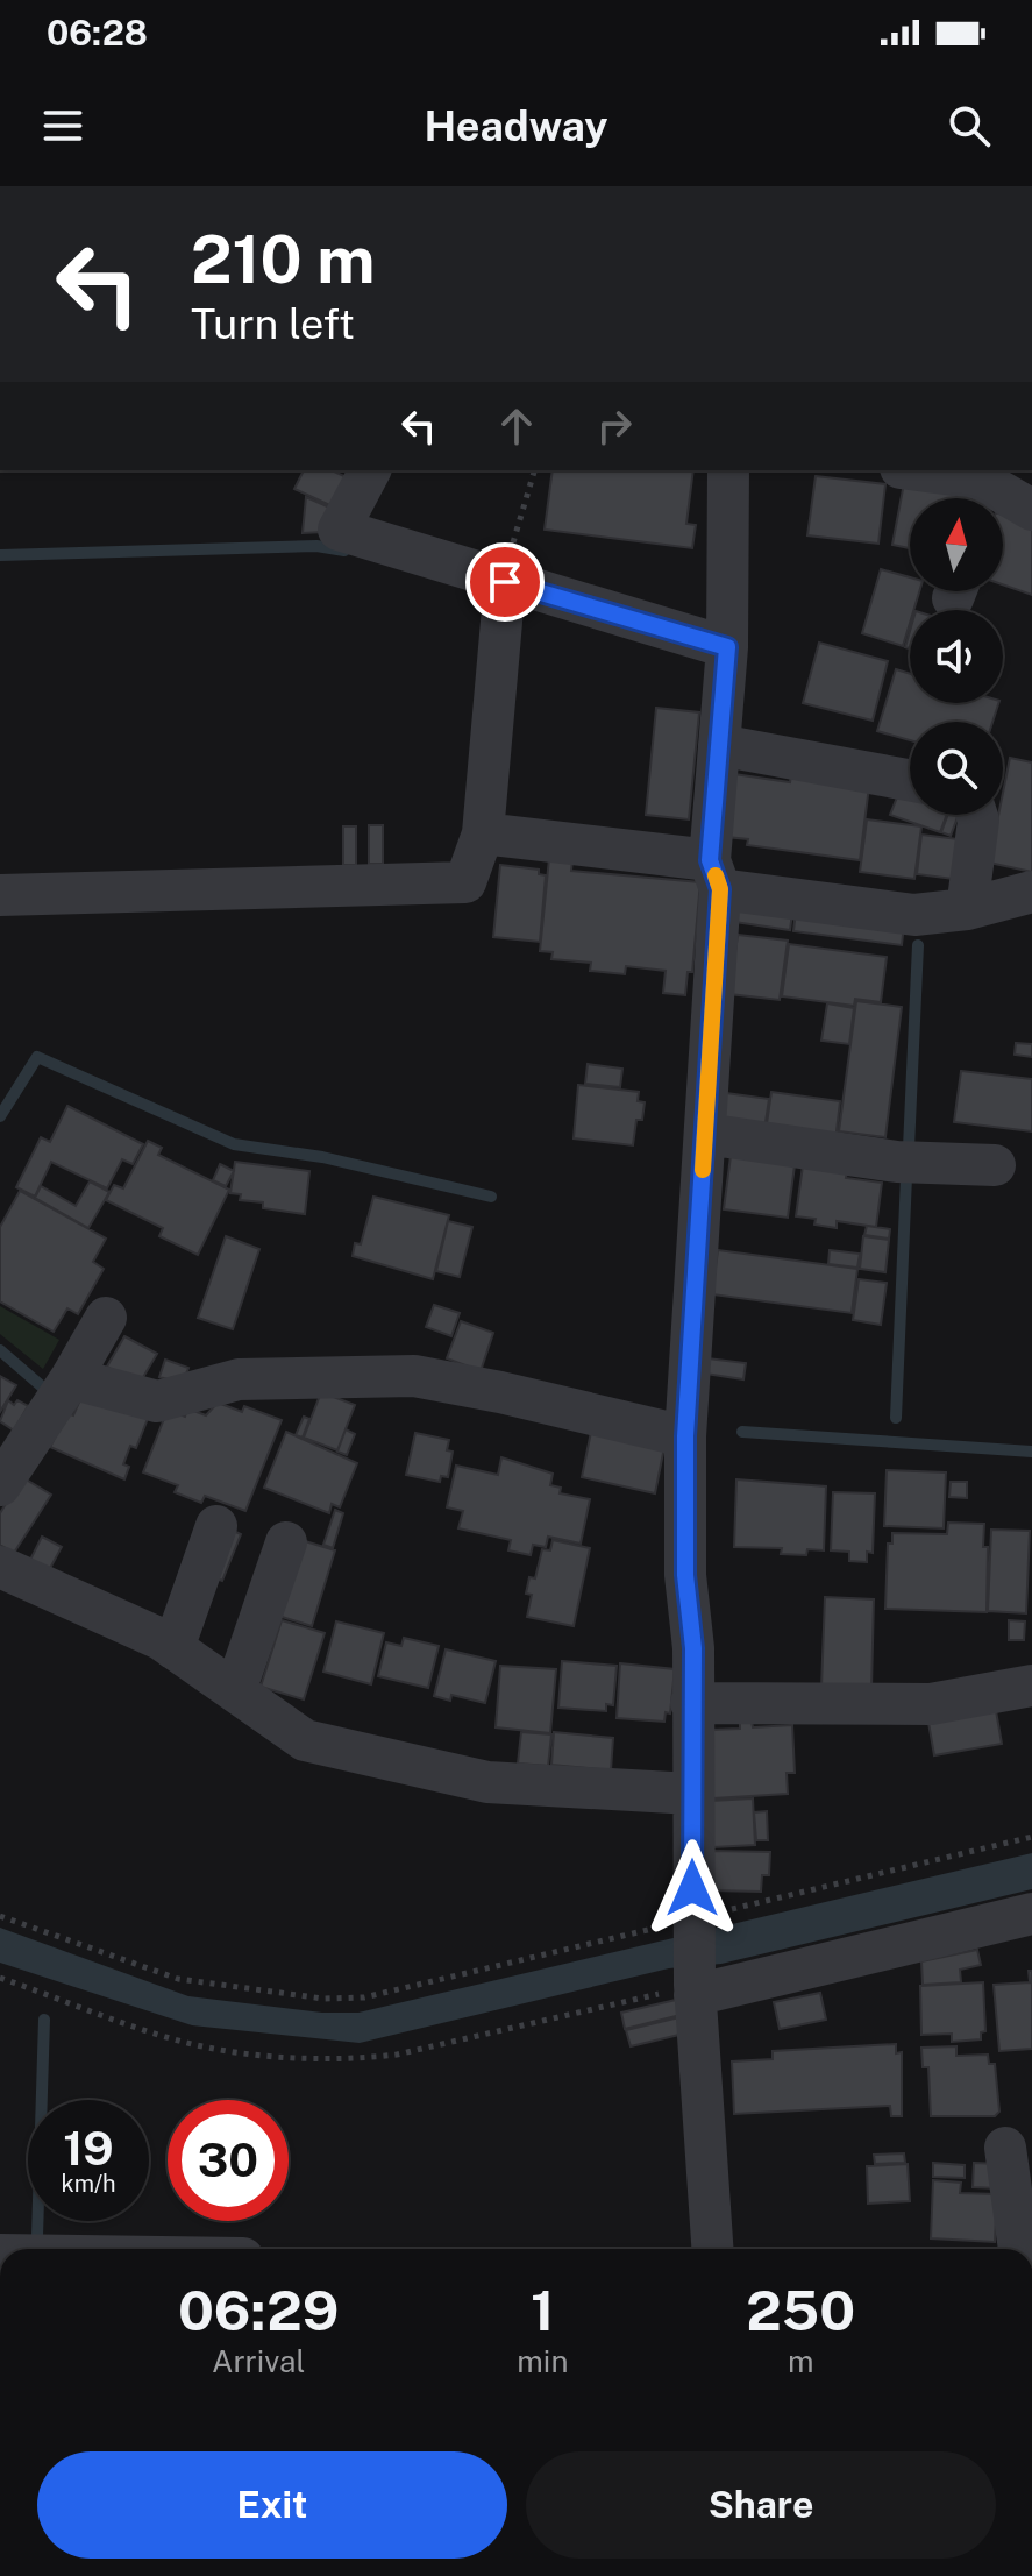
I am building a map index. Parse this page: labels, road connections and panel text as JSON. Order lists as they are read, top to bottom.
{
  "north": "top",
  "page": {
    "status": "06:28",
    "header": "Headway",
    "turn": ["210 m", "Turn left"],
    "speed": "19 km/h",
    "limit": "30",
    "eta": [
      "06:29",
      "Arrival",
      "1",
      "min",
      "250",
      "m"
    ],
    "buttons": ["Exit", "Share"]
  }
}
